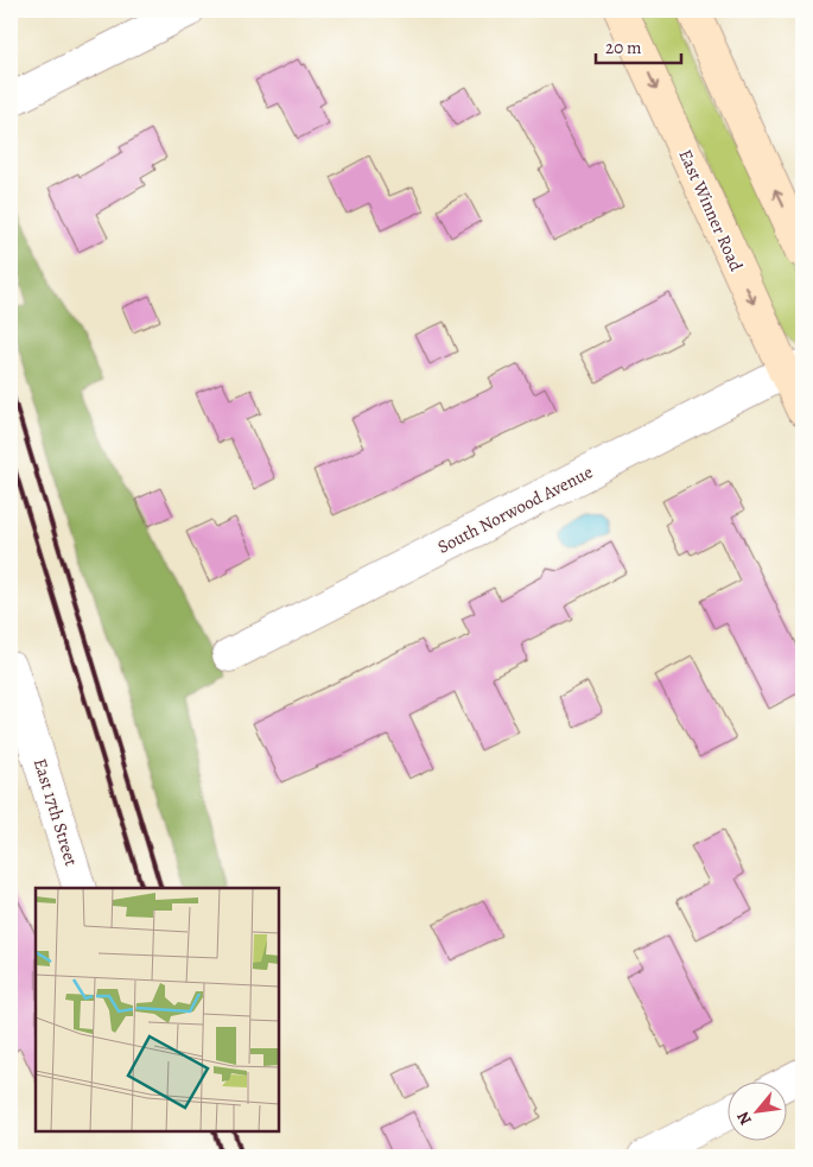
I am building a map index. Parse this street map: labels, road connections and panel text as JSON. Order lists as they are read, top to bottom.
{
  "streets": {
    "street": ["East Winner Road", "South Norwood Avenue", "East 17th Street"]
  },
  "crossings": [
    ["East Winner Road", "South Norwood Avenue"]
  ],
  "scale_bar": "20 m",
  "north": "bottom left"
}
